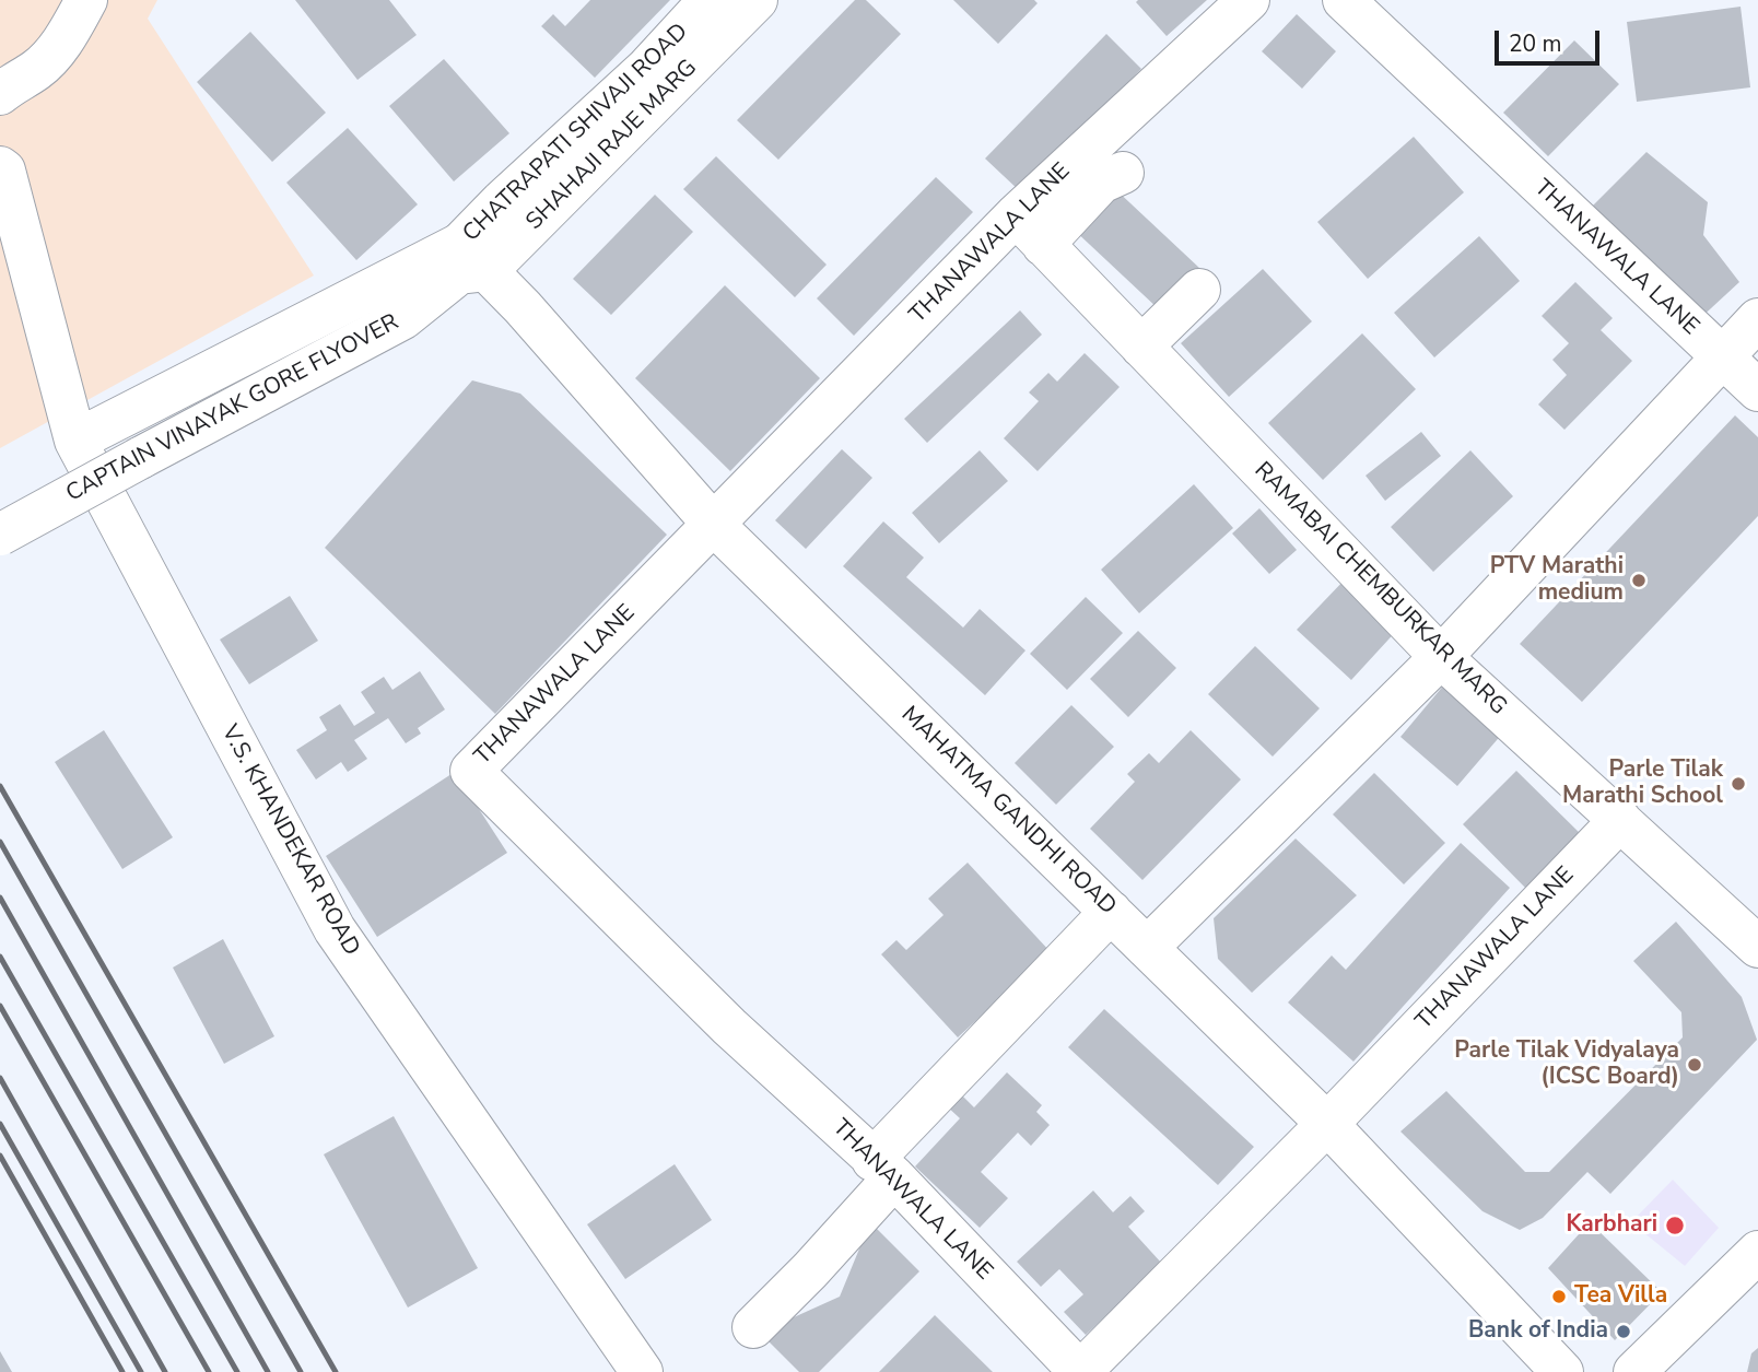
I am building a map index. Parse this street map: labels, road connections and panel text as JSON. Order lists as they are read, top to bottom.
{
  "streets": {
    "street": [
      "CHATRAPATI SHIVAJI ROAD",
      "SHAHAJI RAJE MARG",
      "THANAWALA LANE",
      "CAPTAIN VINAYAK GORE FLYOVER",
      "RAMABAI CHEMBURKAR MARG",
      "MAHATMA GANDHI ROAD",
      "V.S. KHANDEKAR ROAD"
    ]
  },
  "crossings": [
    ["CHATRAPATI SHIVAJI ROAD", "SHAHAJI RAJE MARG"],
    ["CHATRAPATI SHIVAJI ROAD", "CAPTAIN VINAYAK GORE FLYOVER"],
    ["CHATRAPATI SHIVAJI ROAD", "MAHATMA GANDHI ROAD"],
    ["SHAHAJI RAJE MARG", "CAPTAIN VINAYAK GORE FLYOVER"],
    ["SHAHAJI RAJE MARG", "MAHATMA GANDHI ROAD"],
    ["THANAWALA LANE", "RAMABAI CHEMBURKAR MARG"],
    ["THANAWALA LANE", "MAHATMA GANDHI ROAD"],
    ["CAPTAIN VINAYAK GORE FLYOVER", "MAHATMA GANDHI ROAD"]
  ],
  "places": [
    "PTV Marathi medium",
    "Parle Tilak Marathi School",
    "Parle Tilak Vidyalaya (ICSC Board)",
    "Karbhari",
    "Tea Villa",
    "Bank of India"
  ],
  "scale_bar": "20 m"
}
